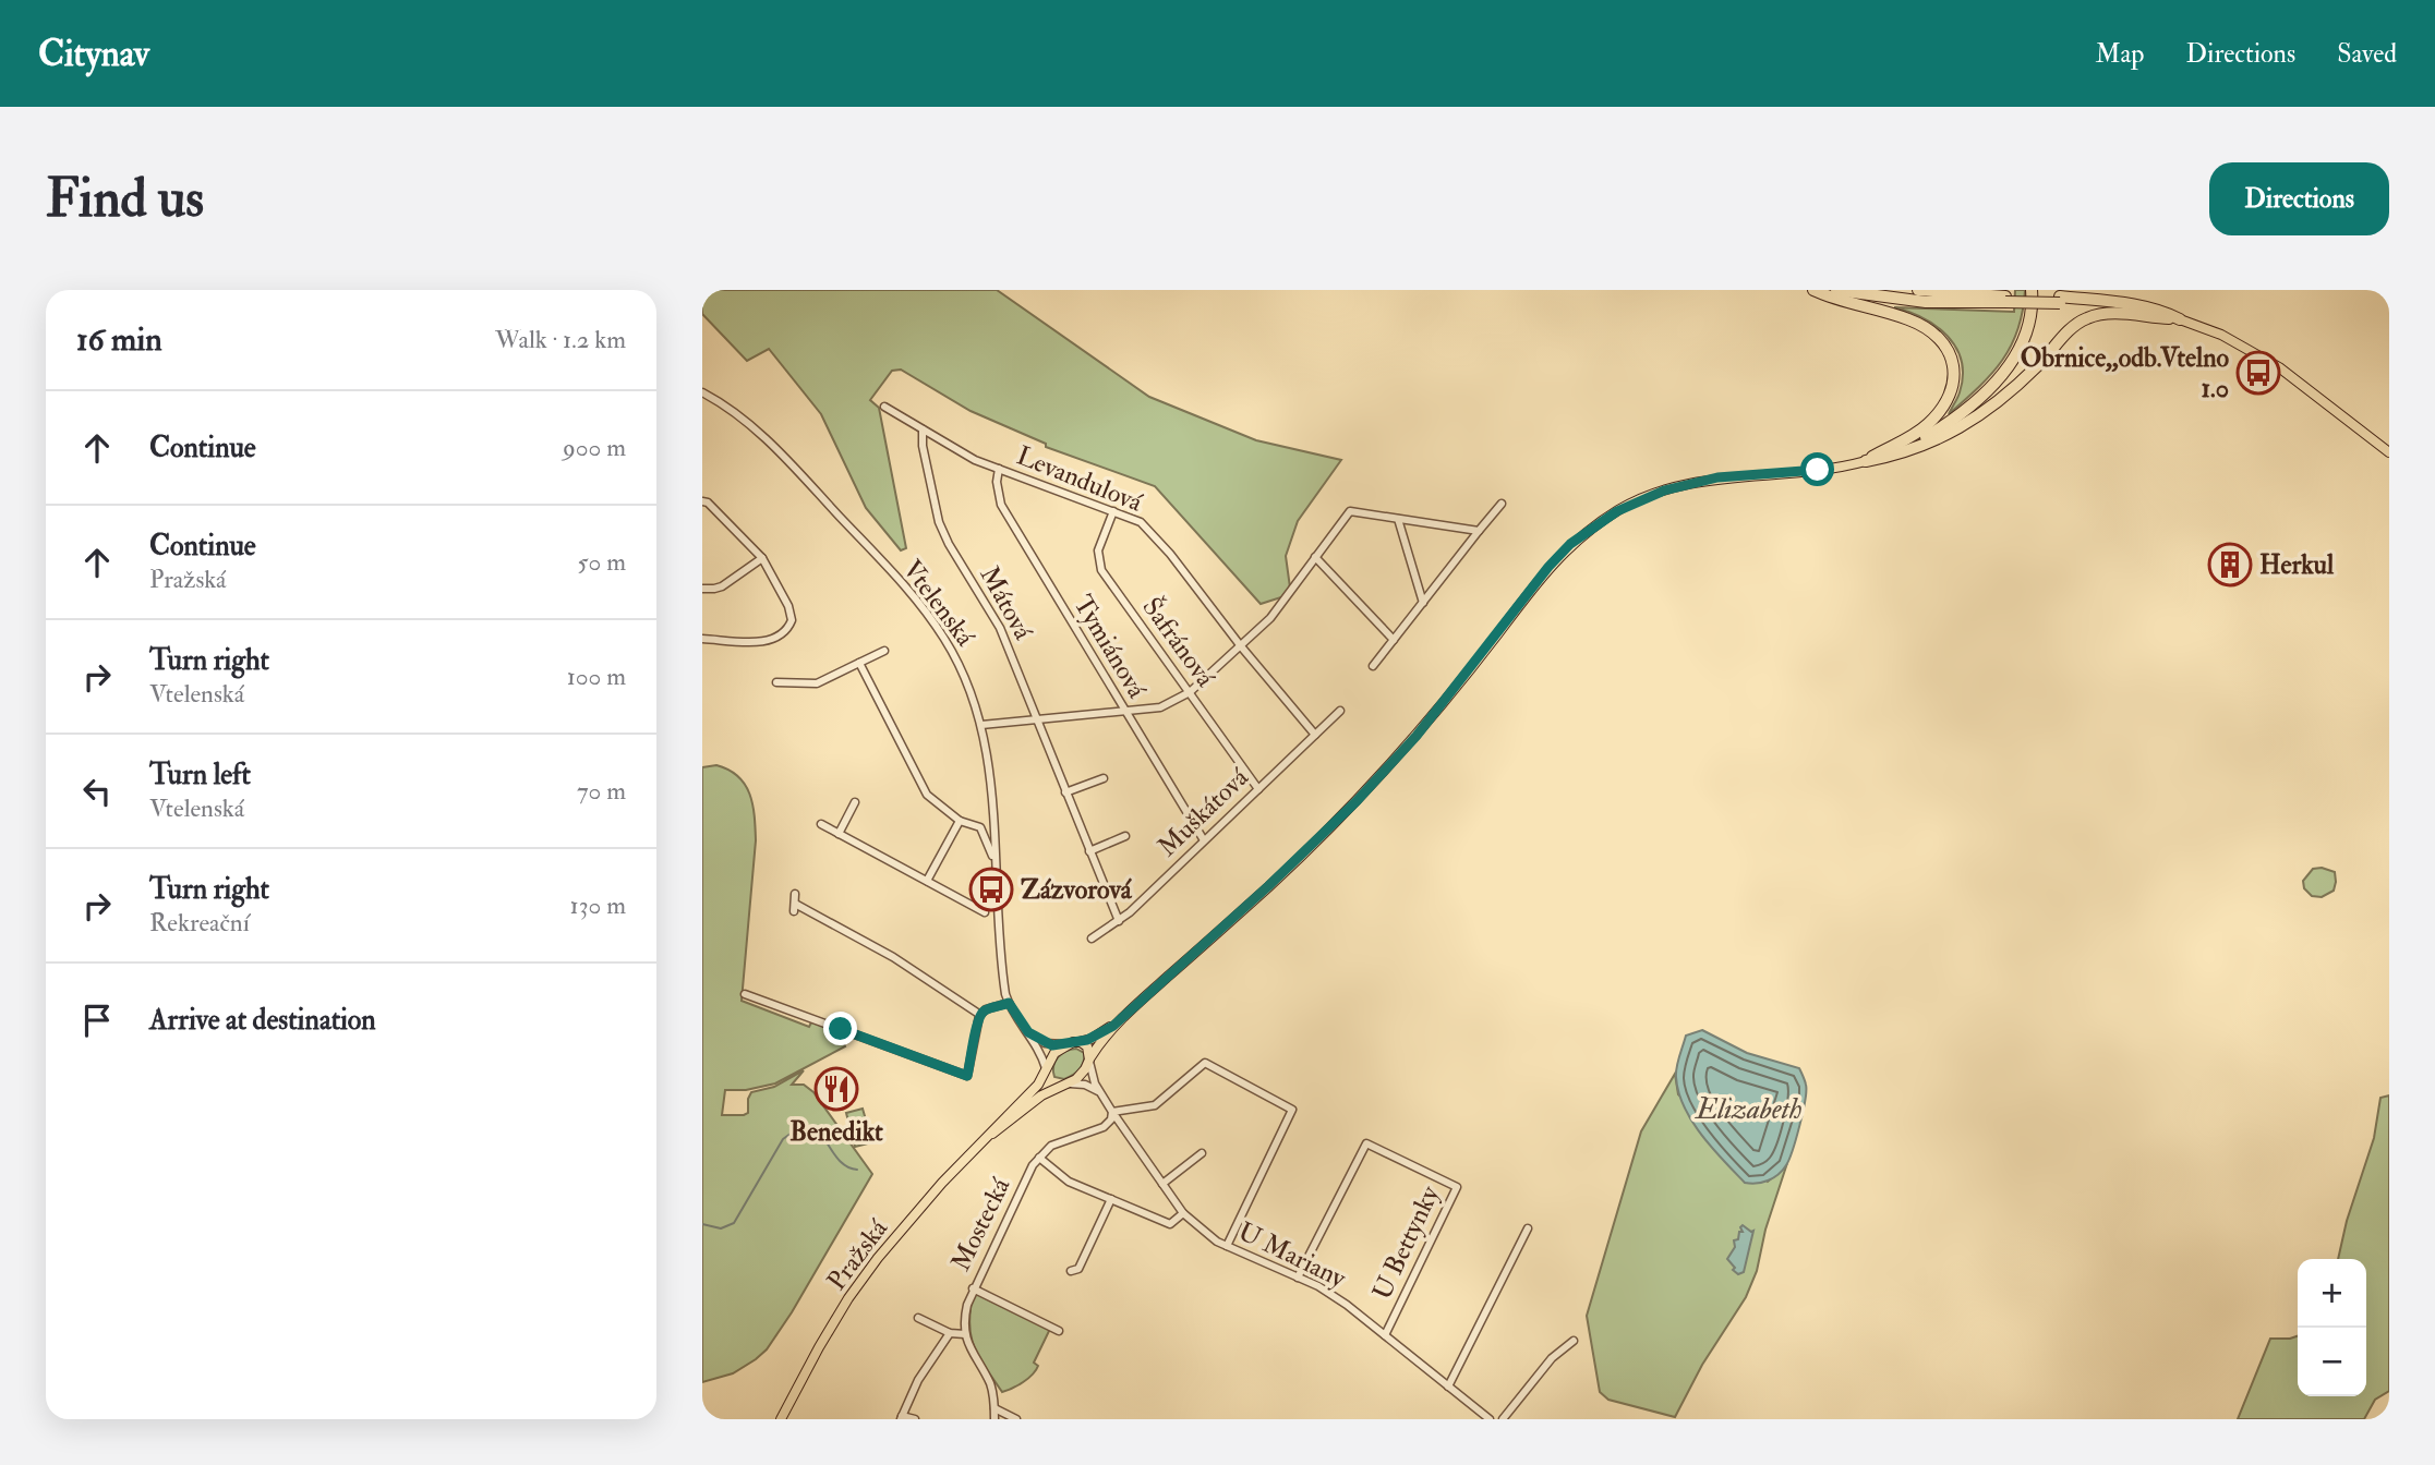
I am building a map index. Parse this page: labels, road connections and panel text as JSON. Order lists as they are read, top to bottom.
{
  "streets": {
    "main road": ["Pražská"],
    "street": [
      "Levandulová",
      "Vtelenská",
      "Mátová",
      "Šafránová",
      "Tymiánová",
      "Muškátová",
      "Mostecká",
      "U Bettynky",
      "U Mariany"
    ]
  },
  "crossings": [
    ["Levandulová", "Mátová"],
    ["Levandulová", "Šafránová"],
    ["Levandulová", "Tymiánová"],
    ["Levandulová", "Muškátová"],
    ["Vtelenská", "Pražská"],
    ["Mátová", "Muškátová"],
    ["Šafránová", "Muškátová"],
    ["Tymiánová", "Muškátová"],
    ["Mostecká", "U Mariany"],
    ["U Bettynky", "U Mariany"]
  ],
  "water": ["Elizabeth"],
  "places": {
    "bus stop": ["Obrnice,,odb.Vtelno 1.0", "Zázvorová"],
    "building": ["Herkul"],
    "restaurant": ["Benedikt"]
  },
  "page": {
    "header": "Citynav",
    "nav": ["Map", "Directions", "Saved"],
    "buttons": "Directions",
    "title": "Find us",
    "heading": ["16 min", "Walk · 1.2 km"],
    "list": [
      ["Continue", "900 m"],
      ["Continue", "Pražská", "50 m"],
      ["Turn right", "Vtelenská", "100 m"],
      ["Turn left", "Vtelenská", "70 m"],
      ["Turn right", "Rekreační", "130 m"],
      "Arrive at destination"
    ],
    "map_buttons": ["+", "−"]
  }
}
